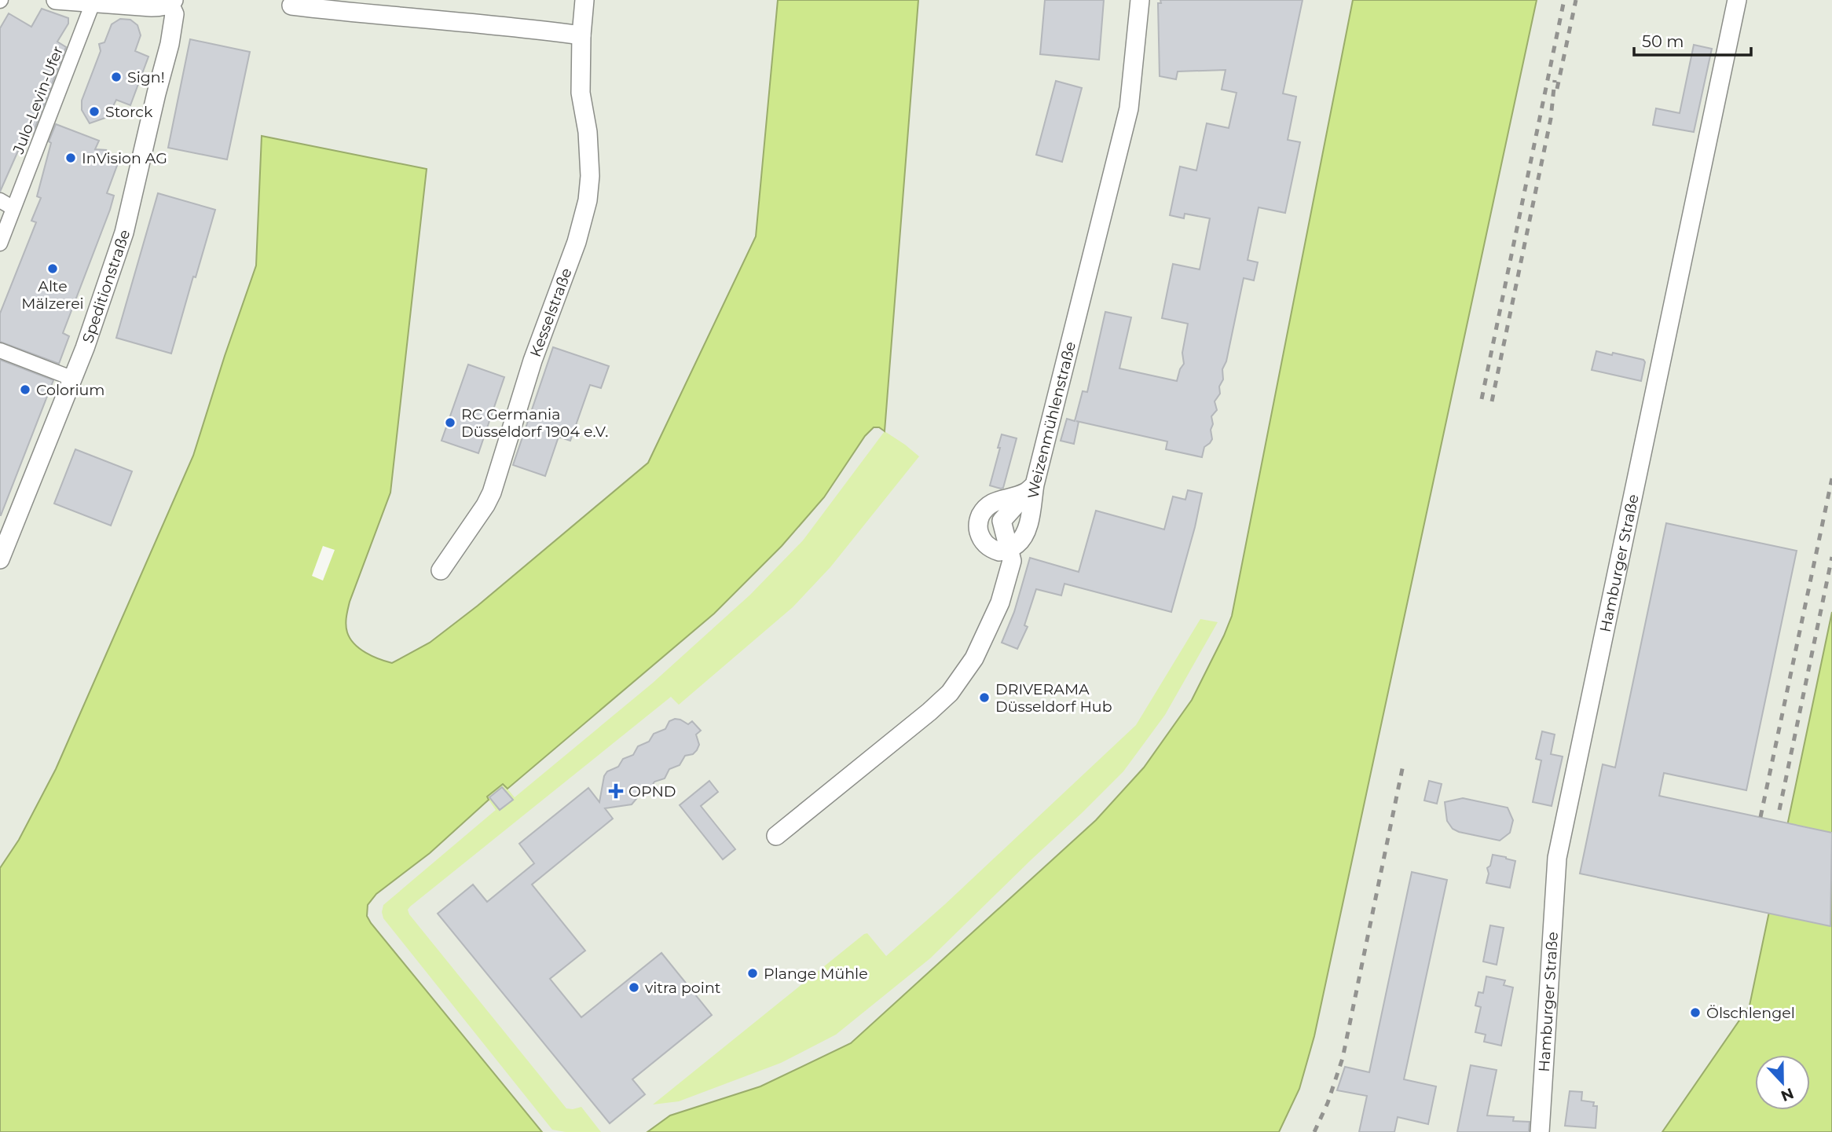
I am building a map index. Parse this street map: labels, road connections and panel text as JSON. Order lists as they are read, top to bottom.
{
  "streets": {
    "street": [
      "Julo-Levin-Ufer",
      "Speditionstraße",
      "Kesselstraße",
      "Weizenmühlenstraße",
      "Hamburger Straße"
    ]
  },
  "places": {
    "other": [
      "Sign!",
      "Storck",
      "InVision AG",
      "Alte Mälzerei",
      "Colorium",
      "RC Germania Düsseldorf 1904 e.V.",
      "DRIVERAMA Düsseldorf Hub",
      "Plange Mühle",
      "vitra point",
      "Ölschlengel"
    ],
    "health": ["OPND"]
  },
  "scale_bar": "50 m",
  "north": "bottom"
}
